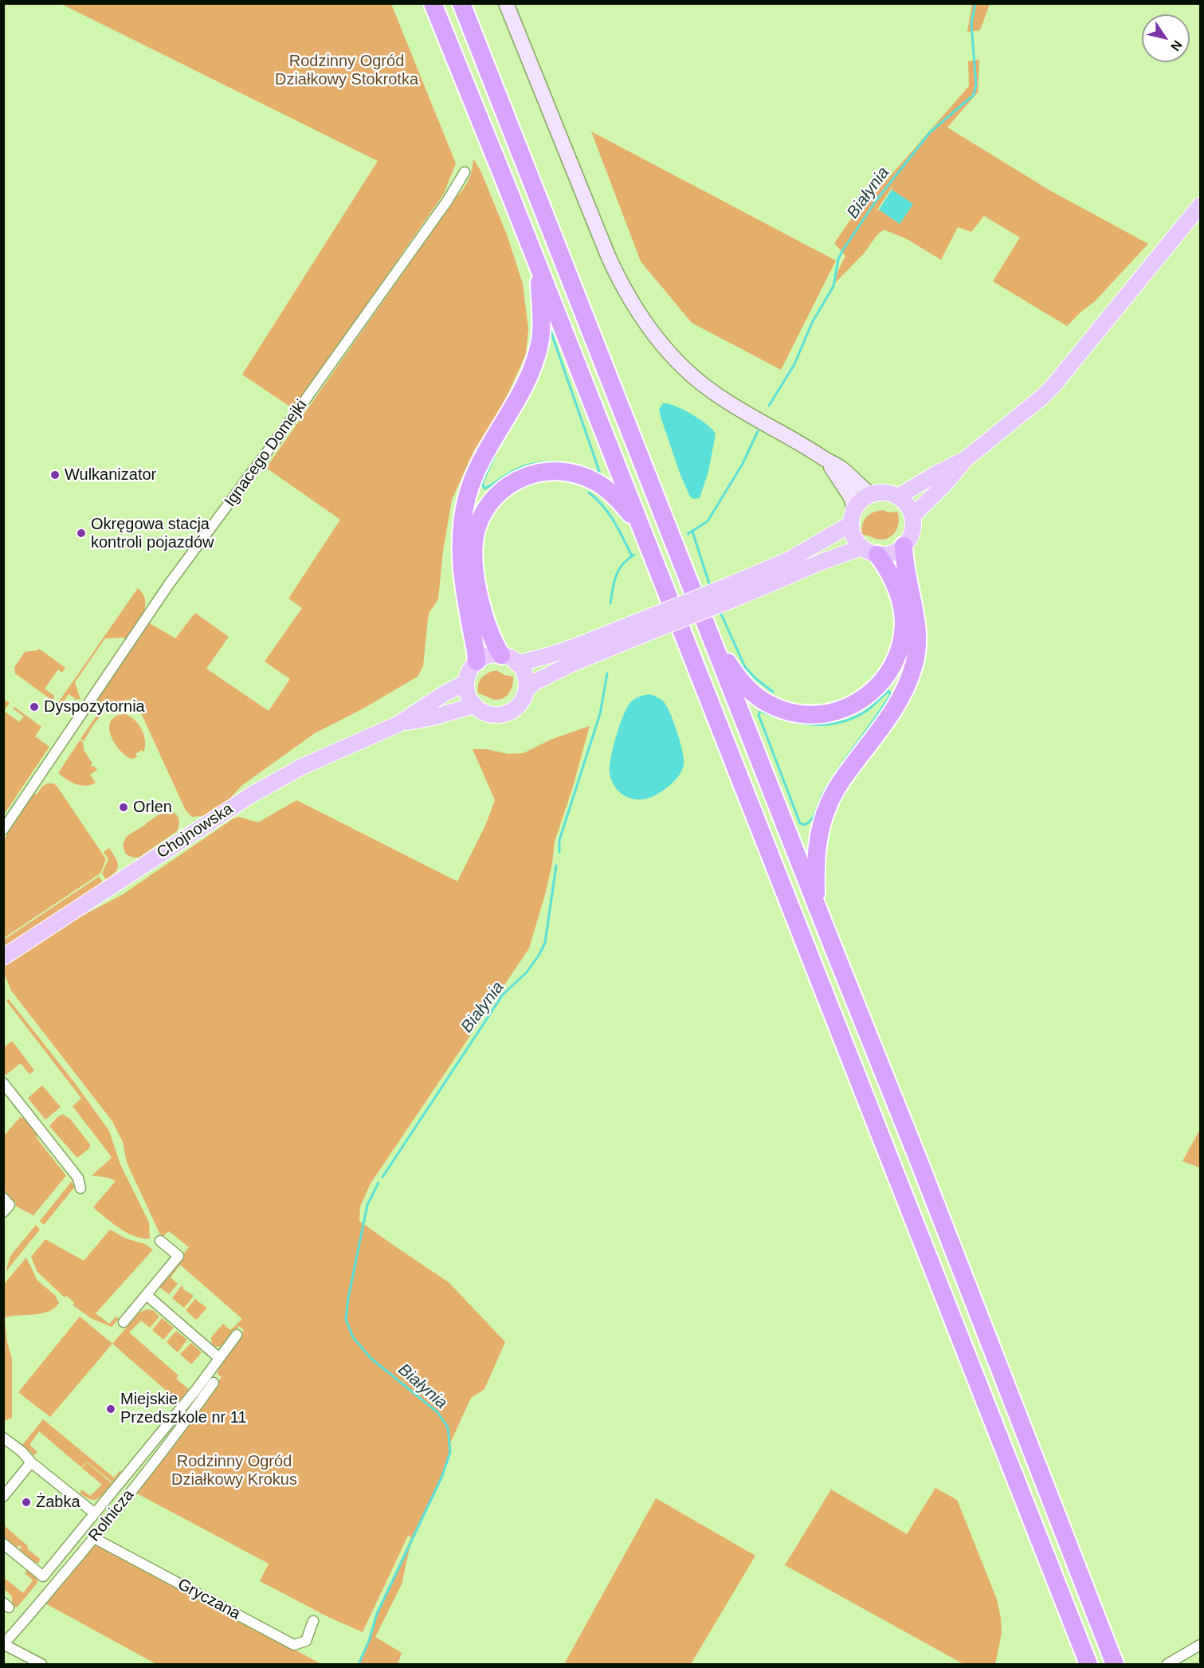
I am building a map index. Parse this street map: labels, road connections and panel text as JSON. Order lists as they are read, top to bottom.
{
  "streets": {
    "main road": ["Chojnowska"],
    "street": ["Ignacego Domejki", "Rolnicza", "Gryczana"]
  },
  "crossings": [
    ["Rolnicza", "Gryczana"]
  ],
  "water": ["Białynia"],
  "parks": ["Rodzinny Ogród Działkowy Stokrotka", "Rodzinny Ogród Działkowy Krokus"],
  "places": [
    "Wulkanizator",
    "Okręgowa stacja kontroli pojazdów",
    "Dyspozytornia",
    "Orlen",
    "Miejskie Przedszkole nr 11",
    "Żabka"
  ],
  "north": "bottom right"
}
